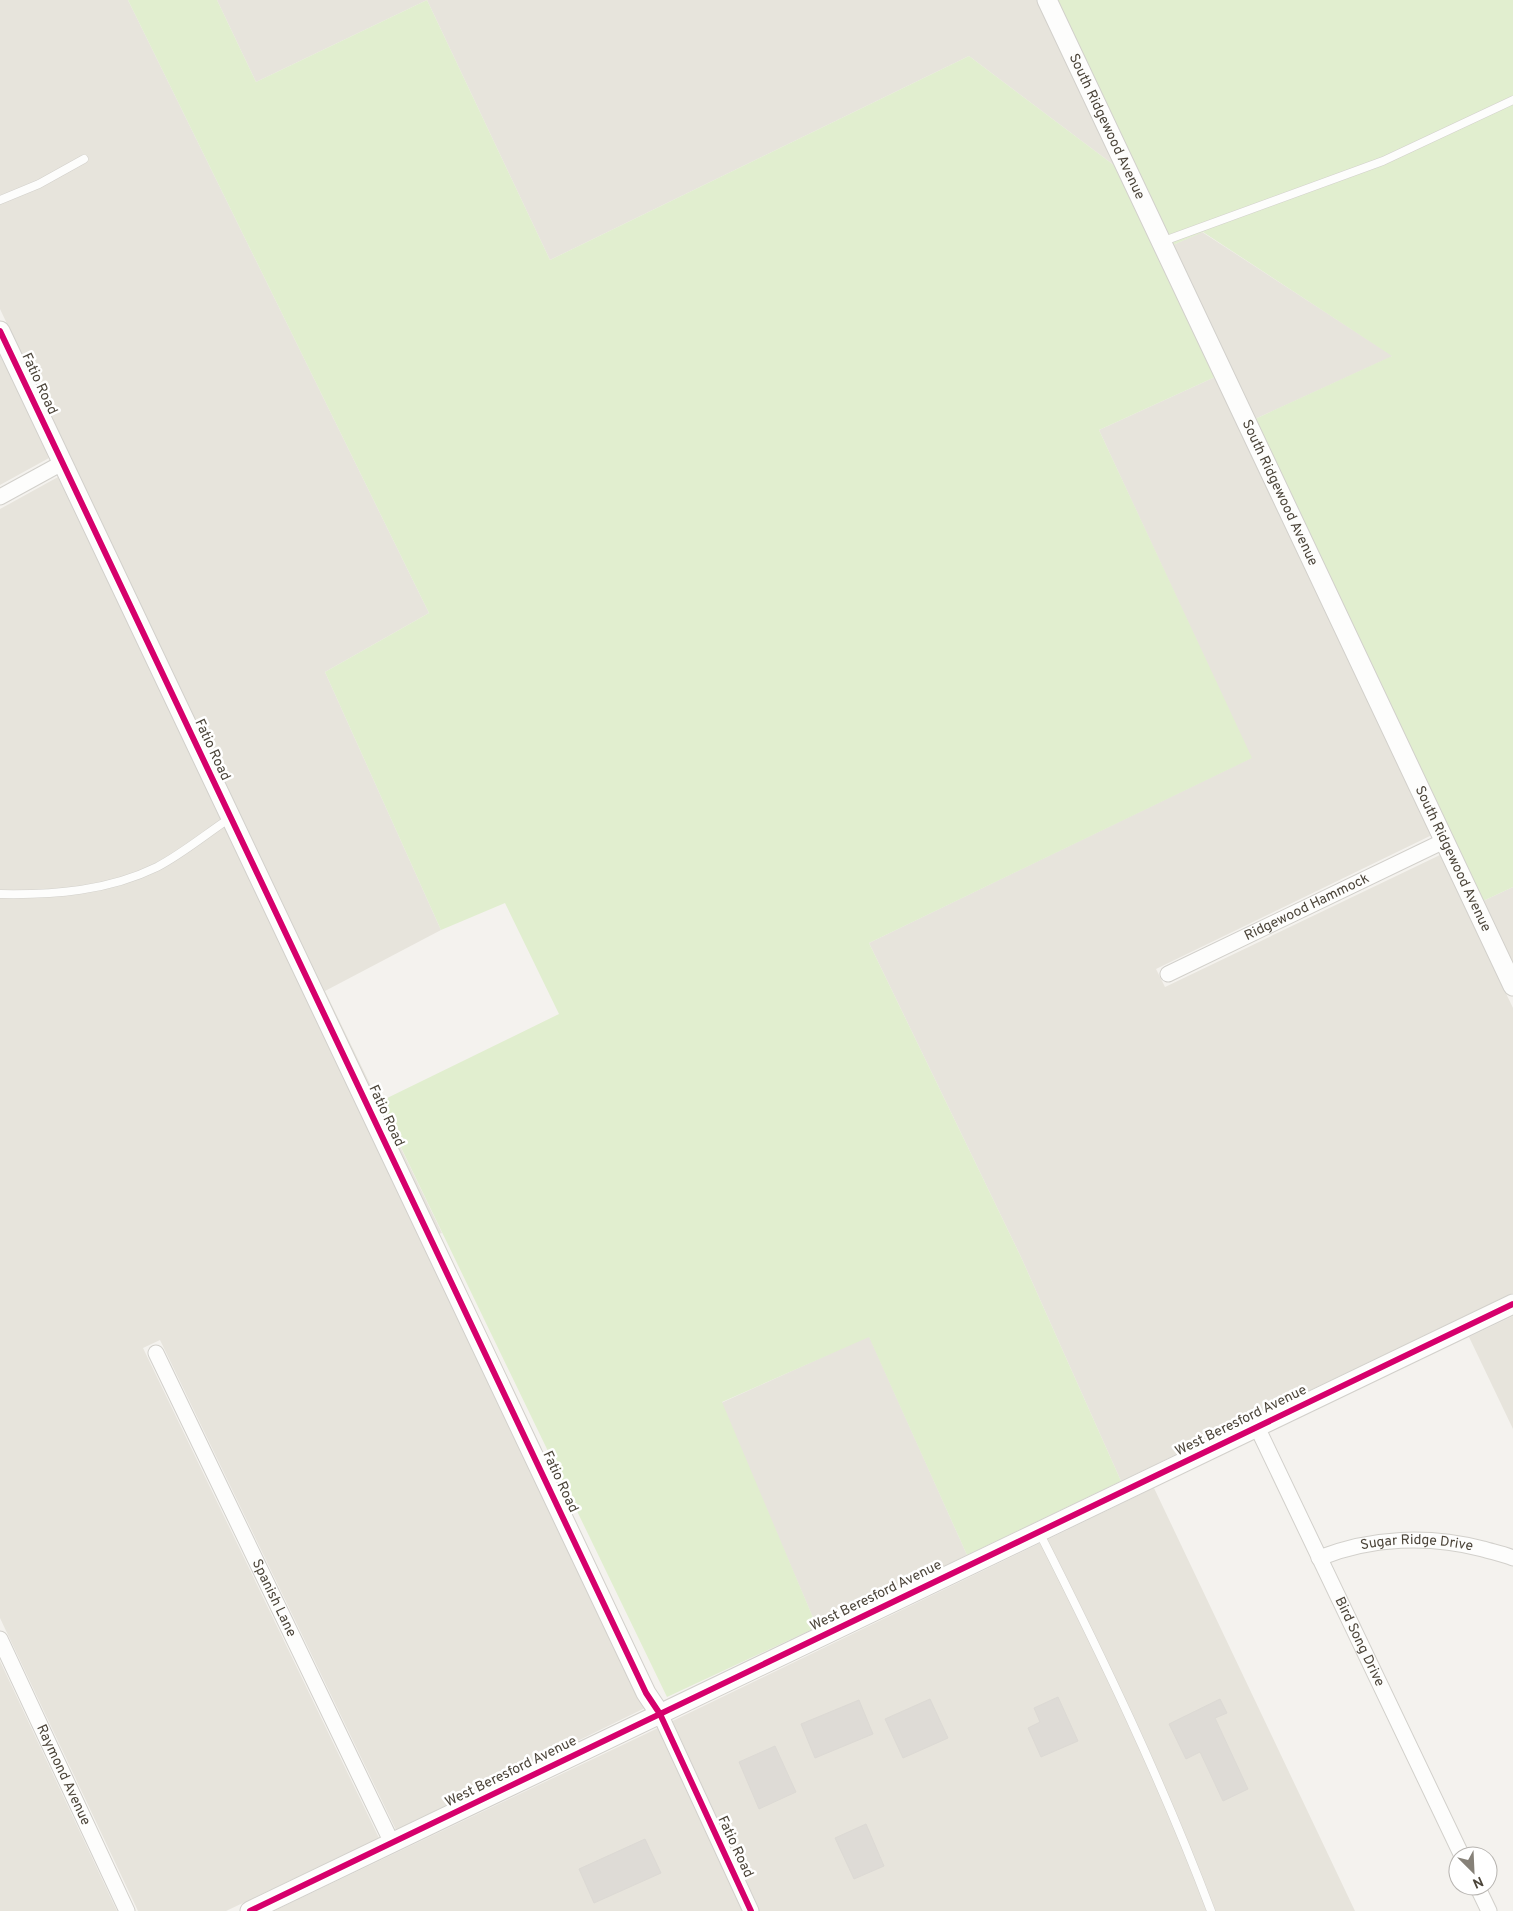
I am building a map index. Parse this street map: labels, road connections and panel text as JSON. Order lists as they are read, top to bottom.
{
  "streets": {
    "street": [
      "South Ridgewood Avenue",
      "Fatio Road",
      "Ridgewood Hammock",
      "West Beresford Avenue",
      "Sugar Ridge Drive",
      "Spanish Lane",
      "Bird Song Drive",
      "Raymond Avenue"
    ]
  },
  "crossings": [
    ["South Ridgewood Avenue", "Ridgewood Hammock"],
    ["Fatio Road", "West Beresford Avenue"],
    ["West Beresford Avenue", "Spanish Lane"],
    ["West Beresford Avenue", "Bird Song Drive"],
    ["Sugar Ridge Drive", "Bird Song Drive"]
  ],
  "north": "bottom right"
}
